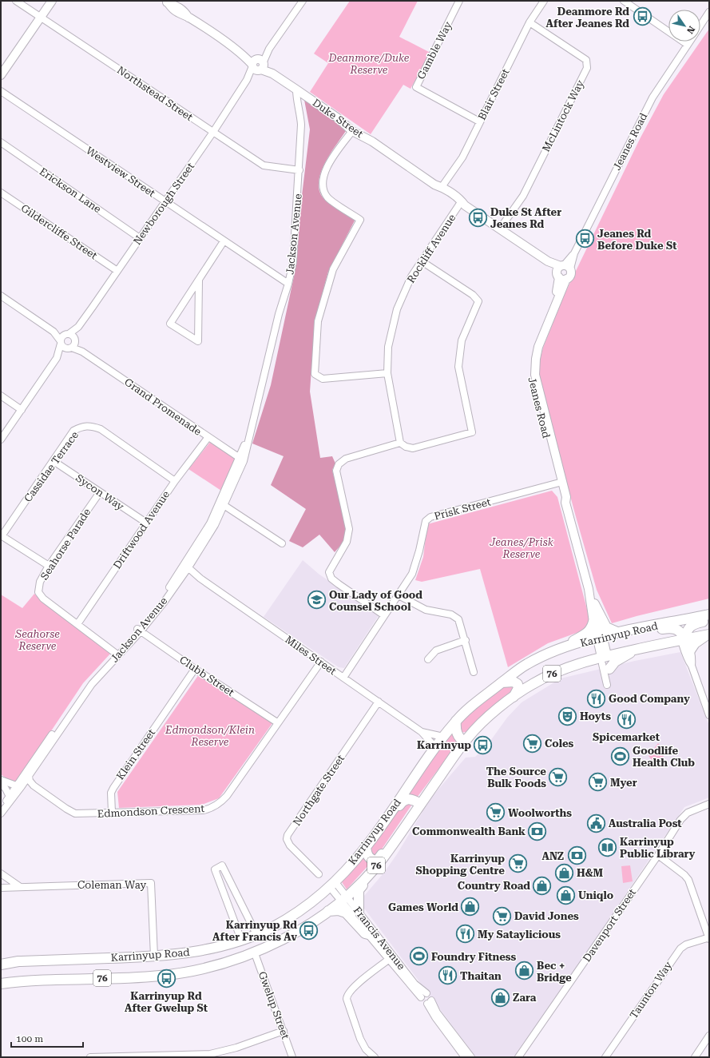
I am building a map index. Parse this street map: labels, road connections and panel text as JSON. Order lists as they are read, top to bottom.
{
  "streets": {
    "highway": ["Karrinyup Road", "76"],
    "main road": ["Duke Street", "Jeanes Road"],
    "street": [
      "Gamble Way",
      "Northstead Street",
      "Blair Street",
      "McLintock Way",
      "Westview Street",
      "Erickson Lane",
      "Newborough Street",
      "Gildercliffe Street",
      "Jackson Avenue",
      "Rockliff Avenue",
      "Grand Promenade",
      "Cassidae Terrace",
      "Sycon Way",
      "Prisk Street",
      "Driftwood Avenue",
      "Seahorse Parade",
      "Miles Street",
      "Clubb Street",
      "Klein Street",
      "Northgate Street",
      "Edmondson Crescent",
      "Coleman Way",
      "Davenport Street",
      "Francis Avenue",
      "Taunton Way",
      "Gwelup Street"
    ]
  },
  "crossings": [
    ["Gamble Way", "Blair Street"],
    ["Northstead Street", "Newborough Street"],
    ["Northstead Street", "Jackson Avenue"],
    ["Blair Street", "McLintock Way"],
    ["Blair Street", "Duke Street"],
    ["McLintock Way", "Duke Street"],
    ["Duke Street", "Jeanes Road"],
    ["Duke Street", "Newborough Street"],
    ["Duke Street", "Jackson Avenue"],
    ["Duke Street", "Rockliff Avenue"],
    ["Jeanes Road", "Prisk Street"],
    ["Jeanes Road", "Karrinyup Road"],
    ["Westview Street", "Newborough Street"],
    ["Westview Street", "Jackson Avenue"],
    ["Erickson Lane", "Newborough Street"],
    ["Newborough Street", "Gildercliffe Street"],
    ["Newborough Street", "Grand Promenade"],
    ["Jackson Avenue", "Grand Promenade"],
    ["Jackson Avenue", "Seahorse Parade"],
    ["Jackson Avenue", "Miles Street"],
    ["Jackson Avenue", "Clubb Street"],
    ["Jackson Avenue", "Edmondson Crescent"],
    ["Grand Promenade", "Driftwood Avenue"],
    ["Cassidae Terrace", "Sycon Way"],
    ["Cassidae Terrace", "Driftwood Avenue"],
    ["Sycon Way", "Driftwood Avenue"],
    ["Sycon Way", "Seahorse Parade"],
    ["Prisk Street", "Miles Street"],
    ["Driftwood Avenue", "Seahorse Parade"],
    ["Karrinyup Road", "Miles Street"],
    ["Karrinyup Road", "Coleman Way"],
    ["Karrinyup Road", "Francis Avenue"],
    ["Karrinyup Road", "Gwelup Street"],
    ["Miles Street", "Northgate Street"],
    ["Miles Street", "Edmondson Crescent"],
    ["Clubb Street", "Klein Street"],
    ["Clubb Street", "Edmondson Crescent"],
    ["Klein Street", "Edmondson Crescent"]
  ],
  "parks": [
    "Deanmore/Duke Reserve",
    "Jeanes/Prisk Reserve",
    "Seahorse Reserve",
    "Edmondson/Klein Reserve"
  ],
  "places": {
    "bus stop": [
      "Deanmore Rd After Jeanes Rd",
      "Duke St After Jeanes Rd",
      "Jeanes Rd Before Duke St",
      "Karrinyup",
      "Karrinyup Rd After Francis Av",
      "Karrinyup Rd After Gwelup St"
    ],
    "school or university": ["Our Lady of Good Counsel School"],
    "restaurant": [
      "Good Company",
      "Spicemarket",
      "My Sataylicious",
      "Thaitan"
    ],
    "theatre": ["Hoyts"],
    "supermarket": [
      "Coles",
      "The Source Bulk Foods",
      "Myer",
      "Woolworths",
      "Karrinyup Shopping Centre",
      "David Jones"
    ],
    "sports": ["Goodlife Health Club", "Foundry Fitness"],
    "public building": ["Australia Post"],
    "bank": ["Commonwealth Bank", "ANZ"],
    "library": ["Karrinyup Public Library"],
    "shop": [
      "H&M",
      "Country Road",
      "Uniqlo",
      "Games World",
      "Bec + Bridge",
      "Zara"
    ]
  },
  "scale_bar": "100 m",
  "north": "bottom right"
}
